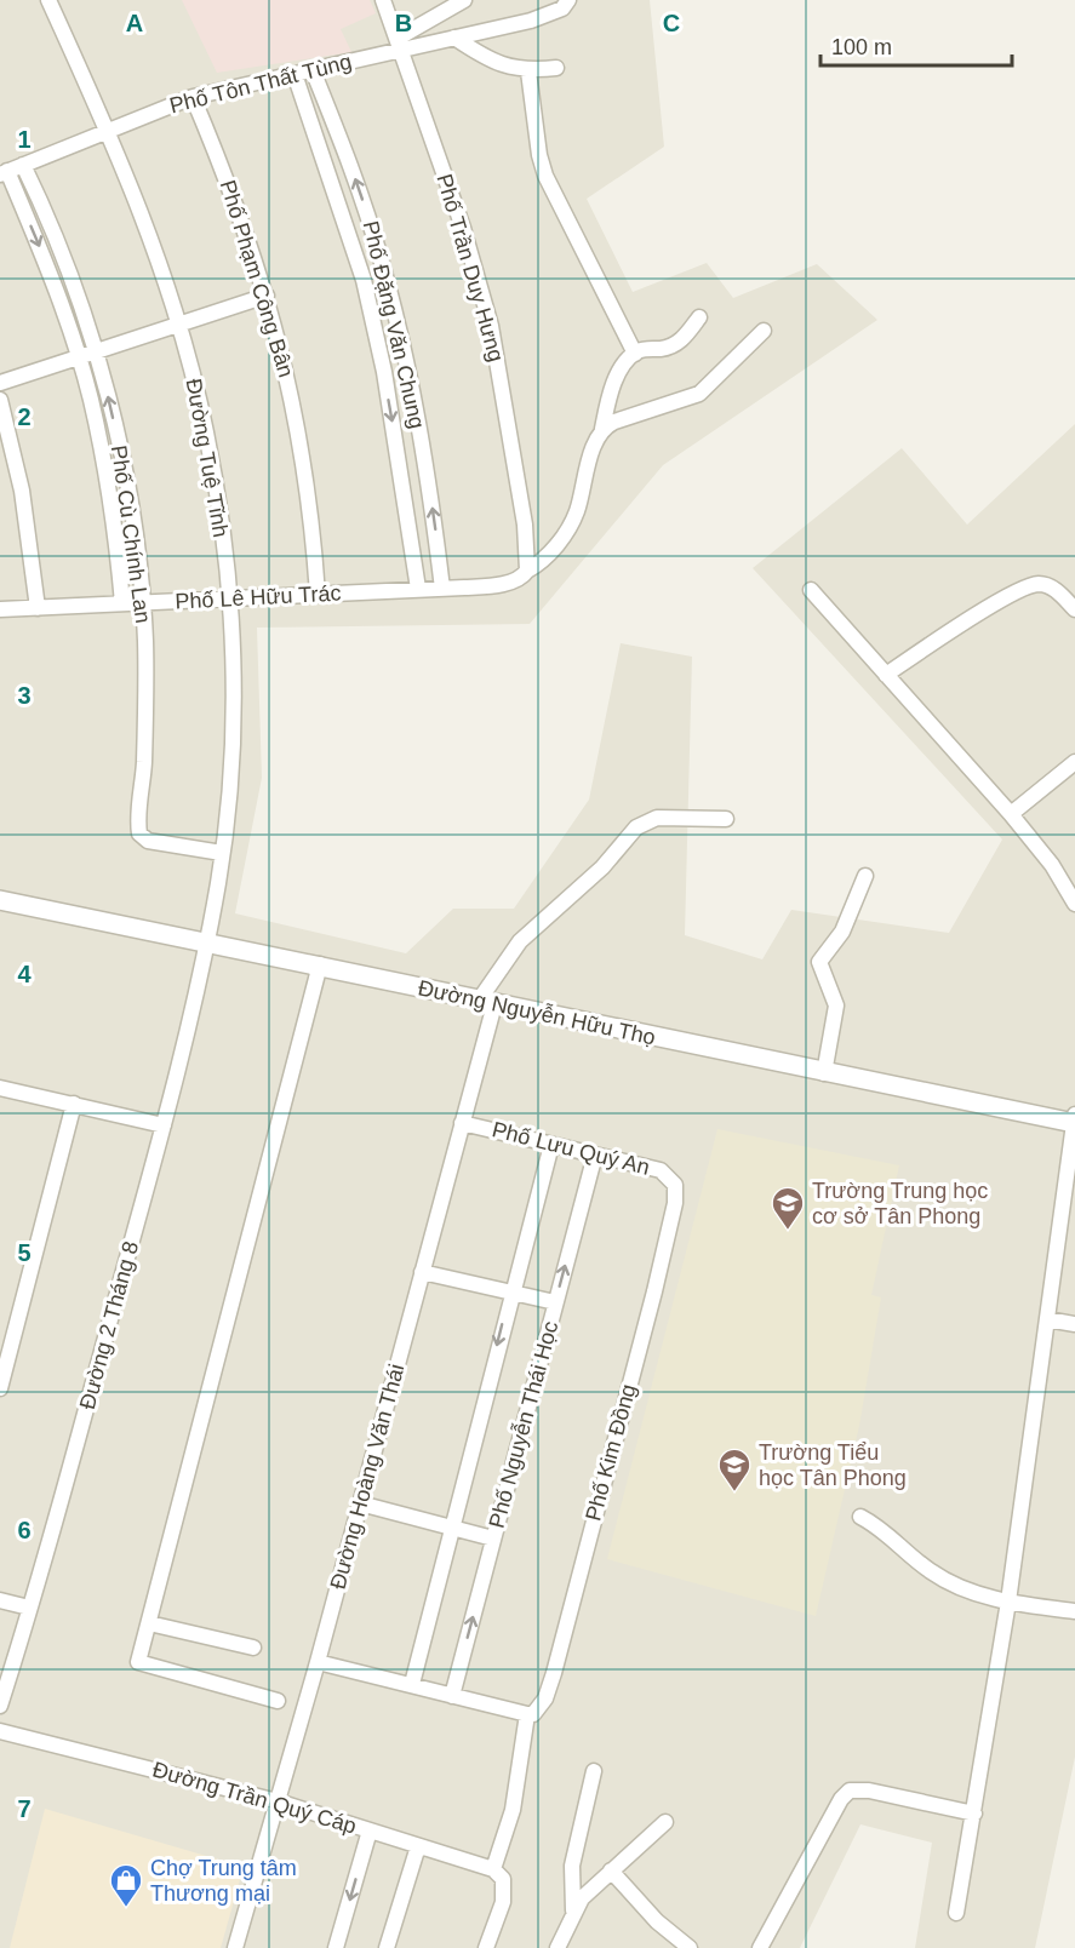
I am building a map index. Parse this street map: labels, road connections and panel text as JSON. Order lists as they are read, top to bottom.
{
  "streets": {
    "street": [
      "Phố Tôn Thất Tùng",
      "Phố Trần Duy Hưng",
      "Phố Phạm Công Bân",
      "Phố Đặng Văn Chung",
      "Đường Tuệ Tĩnh",
      "Phố Cù Chính Lan",
      "Phố Lê Hữu Trác",
      "Đường Nguyễn Hữu Thọ",
      "Phố Lưu Quý An",
      "Đường 2 Tháng 8",
      "Phố Nguyễn Thái Học",
      "Phố Kim Đồng",
      "Đường Hoàng Văn Thái",
      "Đường Trần Quý Cáp"
    ]
  },
  "crossings": [
    ["Phố Tôn Thất Tùng", "Phố Trần Duy Hưng"],
    ["Phố Tôn Thất Tùng", "Phố Phạm Công Bân"],
    ["Phố Tôn Thất Tùng", "Phố Đặng Văn Chung"],
    ["Phố Tôn Thất Tùng", "Đường Tuệ Tĩnh"],
    ["Phố Tôn Thất Tùng", "Phố Cù Chính Lan"],
    ["Phố Trần Duy Hưng", "Phố Lê Hữu Trác"],
    ["Phố Phạm Công Bân", "Phố Lê Hữu Trác"],
    ["Phố Đặng Văn Chung", "Phố Lê Hữu Trác"],
    ["Đường Tuệ Tĩnh", "Phố Cù Chính Lan"],
    ["Đường Tuệ Tĩnh", "Phố Lê Hữu Trác"],
    ["Đường Tuệ Tĩnh", "Đường Nguyễn Hữu Thọ"],
    ["Đường Tuệ Tĩnh", "Đường 2 Tháng 8"],
    ["Phố Cù Chính Lan", "Phố Lê Hữu Trác"],
    ["Đường Nguyễn Hữu Thọ", "Đường 2 Tháng 8"],
    ["Đường Nguyễn Hữu Thọ", "Đường Hoàng Văn Thái"],
    ["Phố Lưu Quý An", "Phố Nguyễn Thái Học"],
    ["Phố Lưu Quý An", "Phố Kim Đồng"],
    ["Phố Lưu Quý An", "Đường Hoàng Văn Thái"],
    ["Đường Hoàng Văn Thái", "Đường Trần Quý Cáp"]
  ],
  "places": {
    "school or university": ["Trường Trung học cơ sở Tân Phong", "Trường Tiểu học Tân Phong"],
    "shop": ["Chợ Trung tâm Thương mại"]
  },
  "scale_bar": "100 m",
  "grid": {
    "columns": ["A", "B", "C"],
    "rows": [
      "1",
      "2",
      "3",
      "4",
      "5",
      "6",
      "7"
    ]
  }
}
